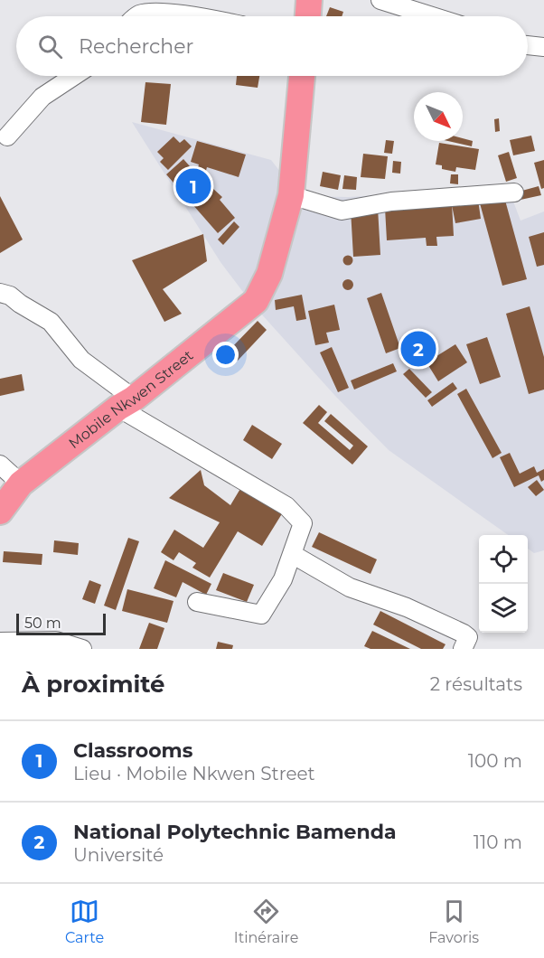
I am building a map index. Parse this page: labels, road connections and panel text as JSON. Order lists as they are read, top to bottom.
{
  "streets": {
    "highway": ["Mobile Nkwen Street"]
  },
  "scale_bar": "50 m",
  "north": "bottom right",
  "page": {
    "search": "Rechercher",
    "pins": ["1", "2"],
    "scale": "50 m",
    "heading": ["À proximité", "2 résultats"],
    "list": [
      {
        "mark": "1",
        "name": "Classrooms",
        "note": "Lieu · Mobile Nkwen Street",
        "value": "100 m"
      },
      {
        "mark": "2",
        "name": "National Polytechnic Bamenda",
        "note": "Université",
        "value": "110 m"
      }
    ],
    "nav": ["Carte", "Itinéraire", "Favoris"]
  }
}
